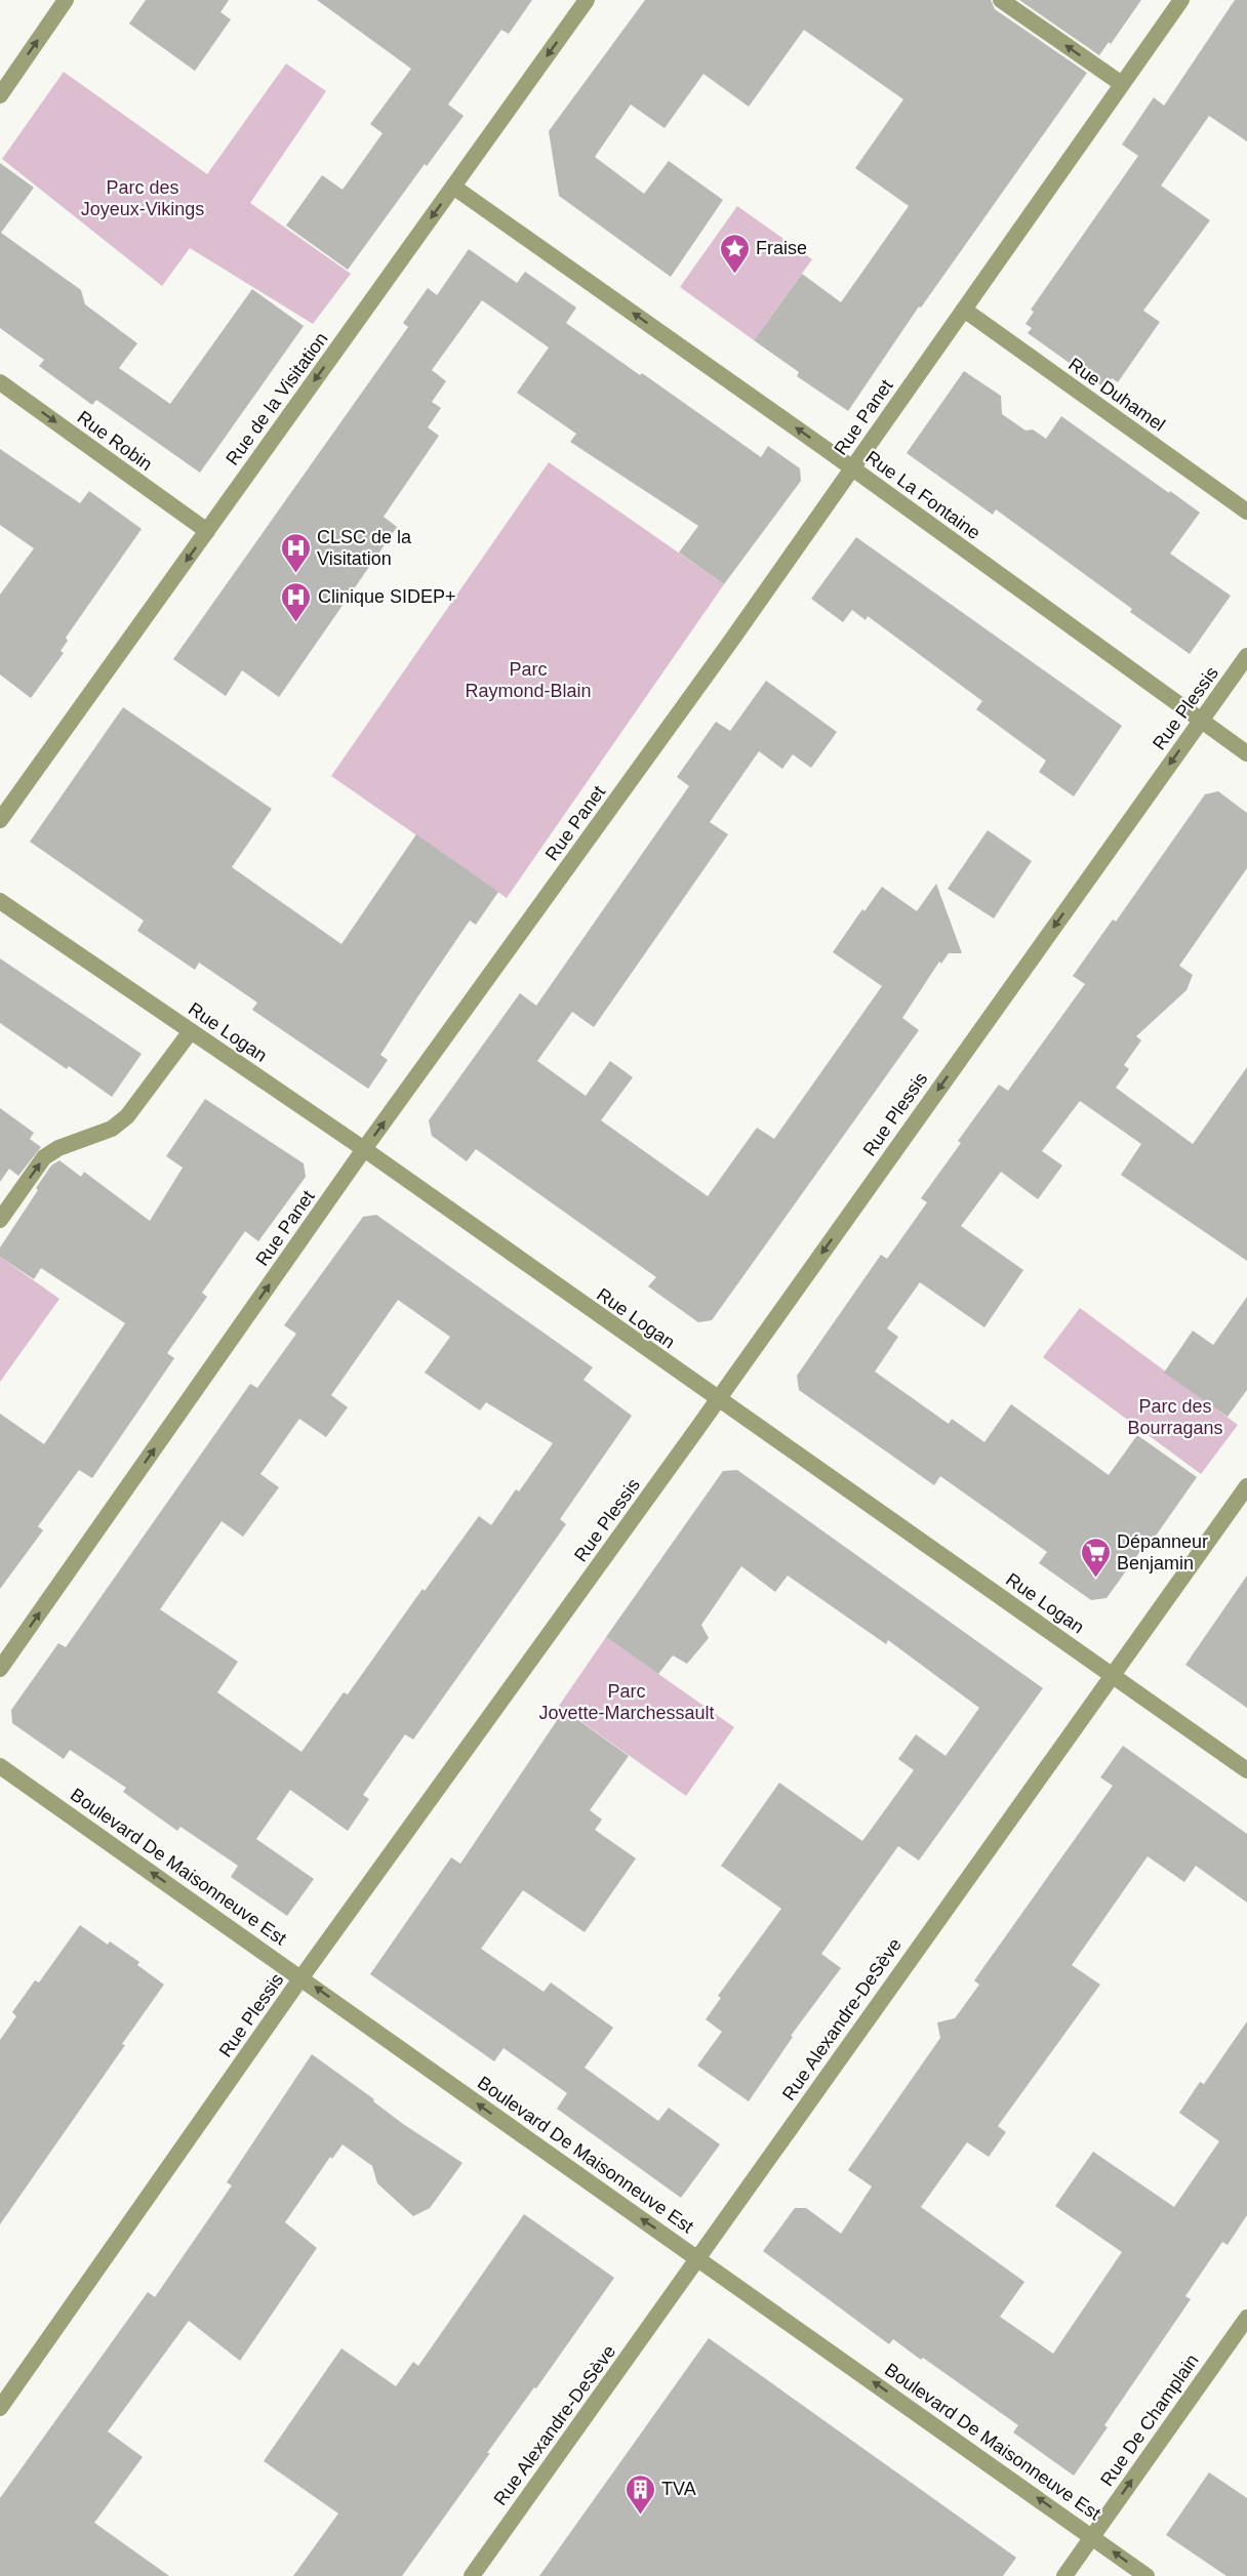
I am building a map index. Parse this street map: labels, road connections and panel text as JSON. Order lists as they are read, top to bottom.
{
  "streets": {
    "street": [
      "Rue Duhamel",
      "Rue de la Visitation",
      "Rue Panet",
      "Rue Robin",
      "Rue La Fontaine",
      "Rue Plessis",
      "Rue Logan",
      "Boulevard De Maisonneuve Est",
      "Rue Alexandre-DeSève",
      "Rue De Champlain"
    ]
  },
  "crossings": [
    ["Rue Duhamel", "Rue Panet"],
    ["Rue de la Visitation", "Rue Robin"],
    ["Rue de la Visitation", "Rue La Fontaine"],
    ["Rue Panet", "Rue La Fontaine"],
    ["Rue Panet", "Rue Logan"],
    ["Rue La Fontaine", "Rue Plessis"],
    ["Rue Plessis", "Rue Logan"],
    ["Rue Plessis", "Boulevard De Maisonneuve Est"],
    ["Rue Logan", "Rue Alexandre-DeSève"],
    ["Boulevard De Maisonneuve Est", "Rue Alexandre-DeSève"],
    ["Boulevard De Maisonneuve Est", "Rue De Champlain"]
  ],
  "one_way": [
    "Rue de la Visitation",
    "Rue Panet",
    "Rue Robin",
    "Rue La Fontaine",
    "Rue Plessis",
    "Boulevard De Maisonneuve Est",
    "Rue De Champlain"
  ],
  "parks": [
    "Parc des Joyeux-Vikings",
    "Parc Raymond-Blain",
    "Parc des Bourragans",
    "Parc Jovette-Marchessault"
  ],
  "places": {
    "place": ["Fraise"],
    "hospital": ["CLSC de la Visitation", "Clinique SIDEP+"],
    "supermarket": ["Dépanneur Benjamin"],
    "building": ["TVA"]
  }
}
